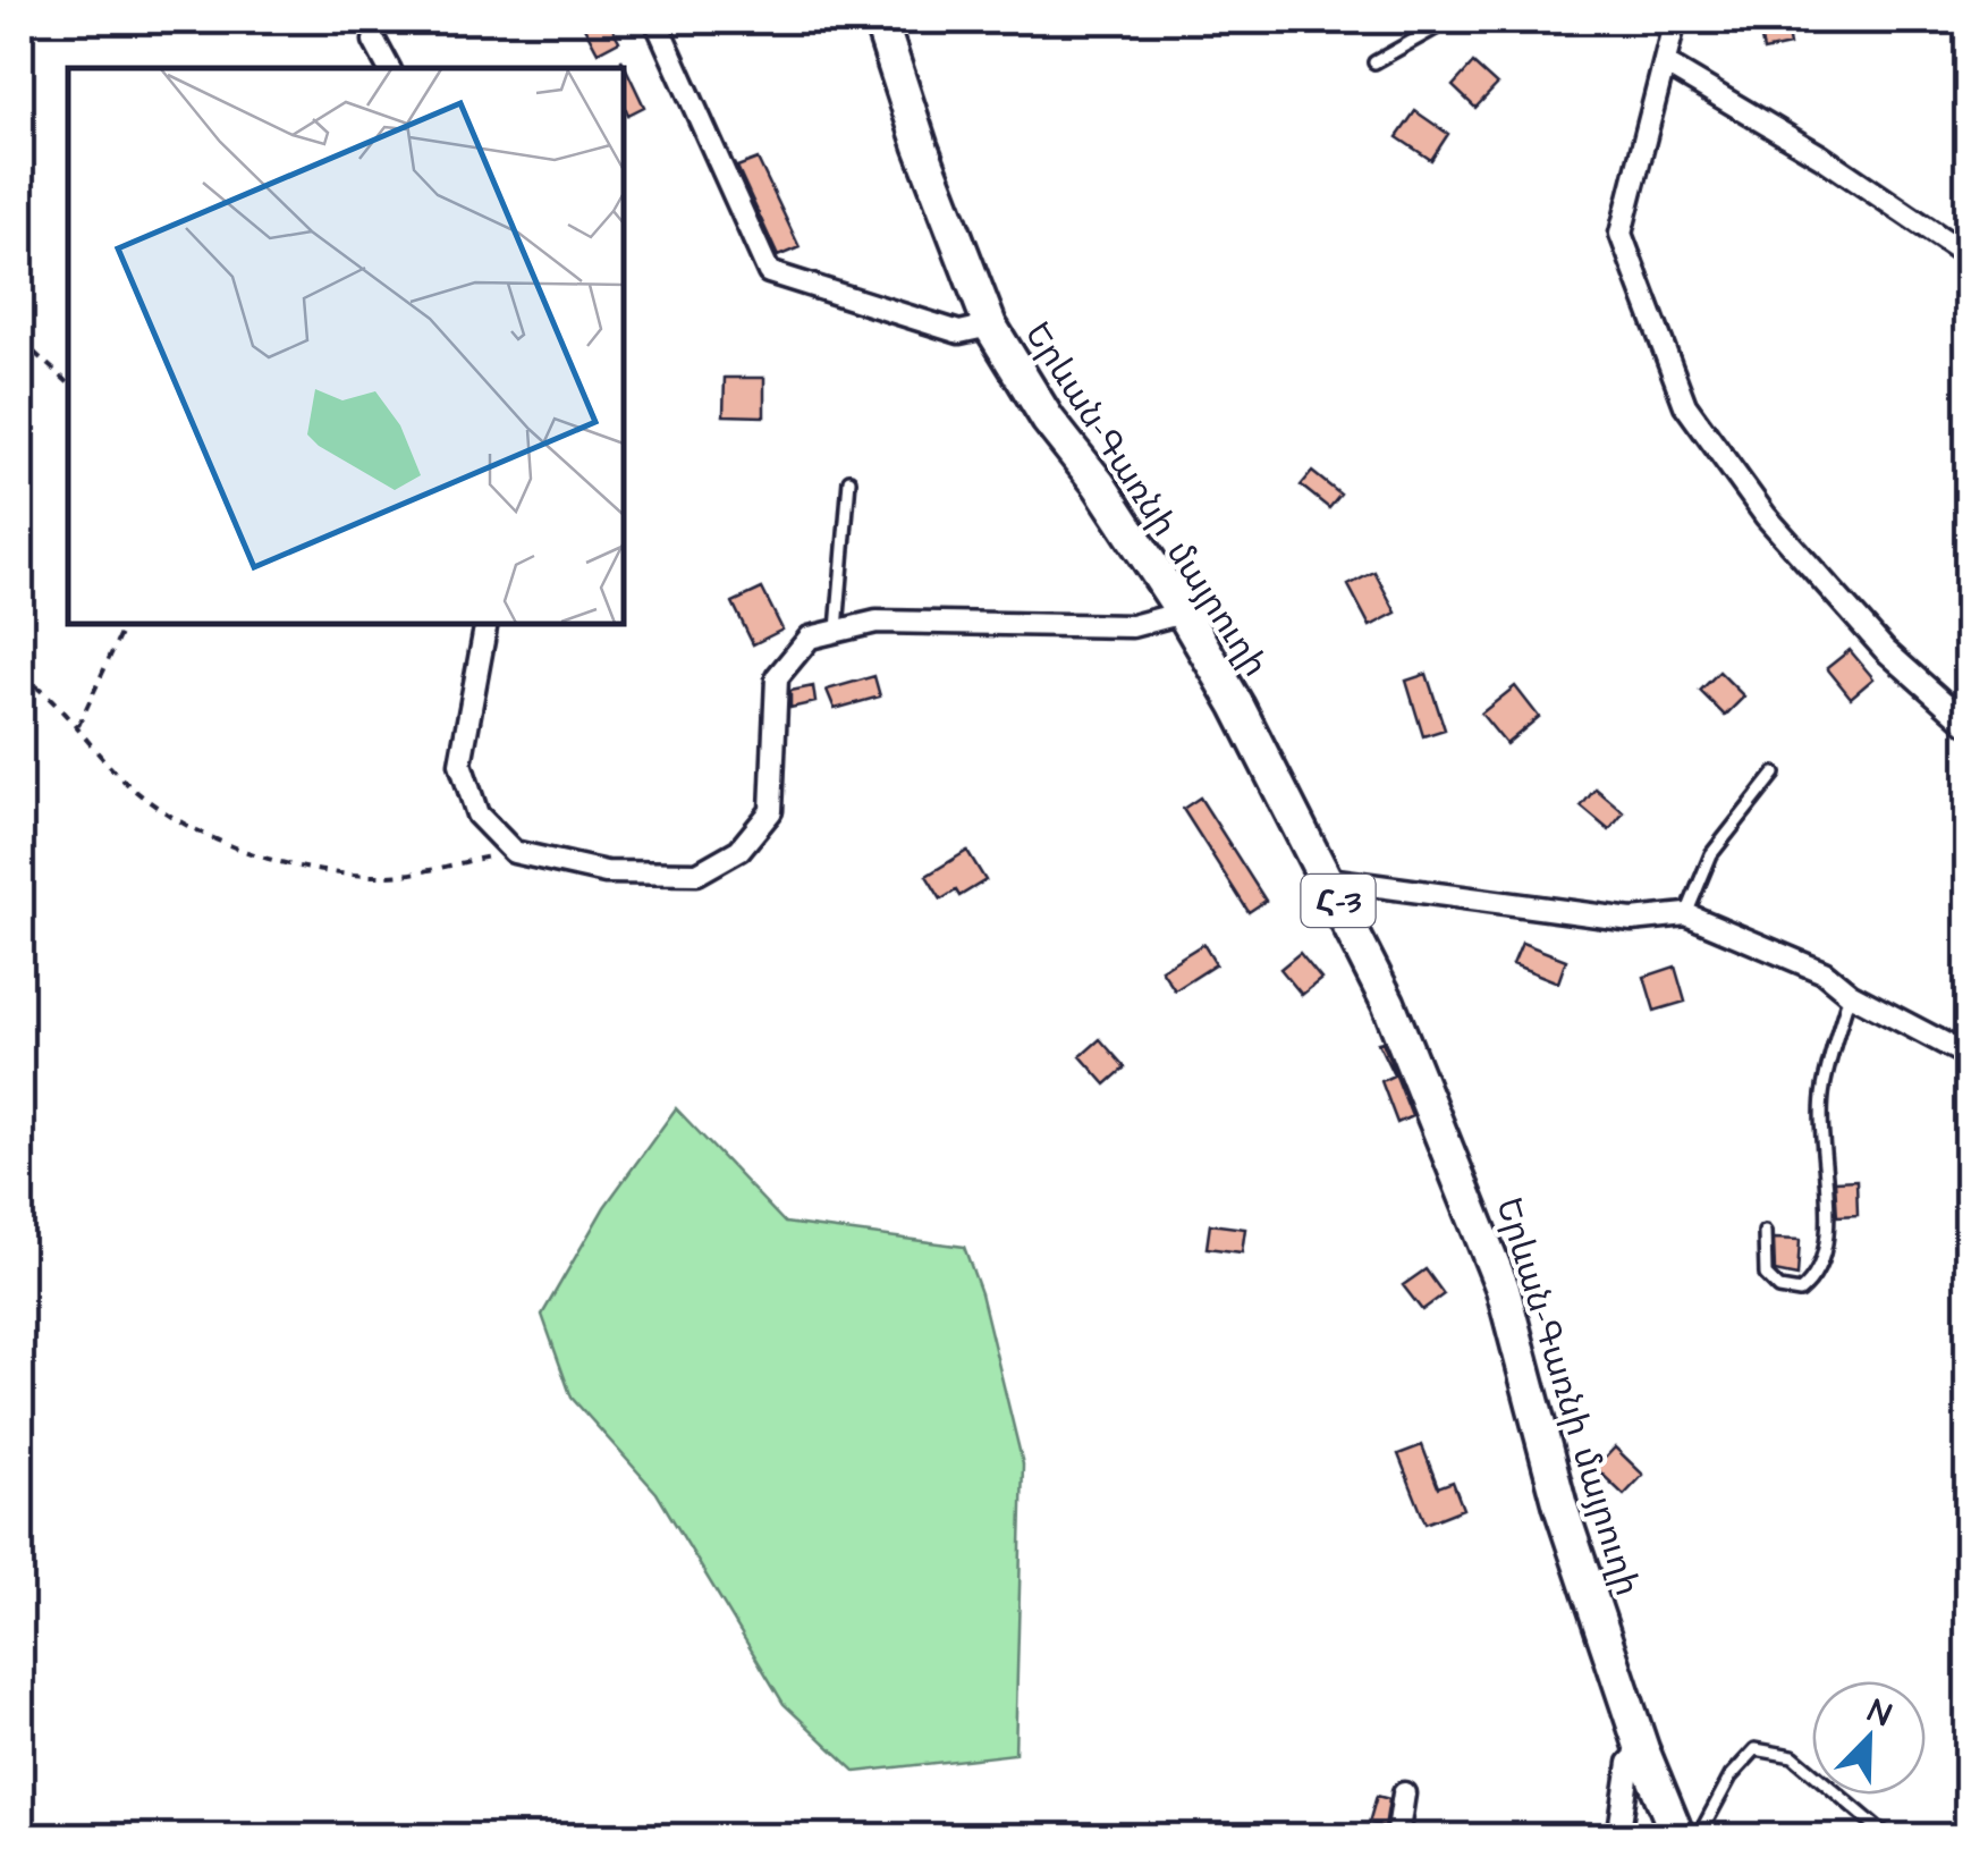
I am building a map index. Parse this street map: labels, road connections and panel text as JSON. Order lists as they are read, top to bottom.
{
  "streets": {
    "main road": ["Երևան-Գառնի մայրուղի", "Հ-3"]
  },
  "north": "top right"
}
